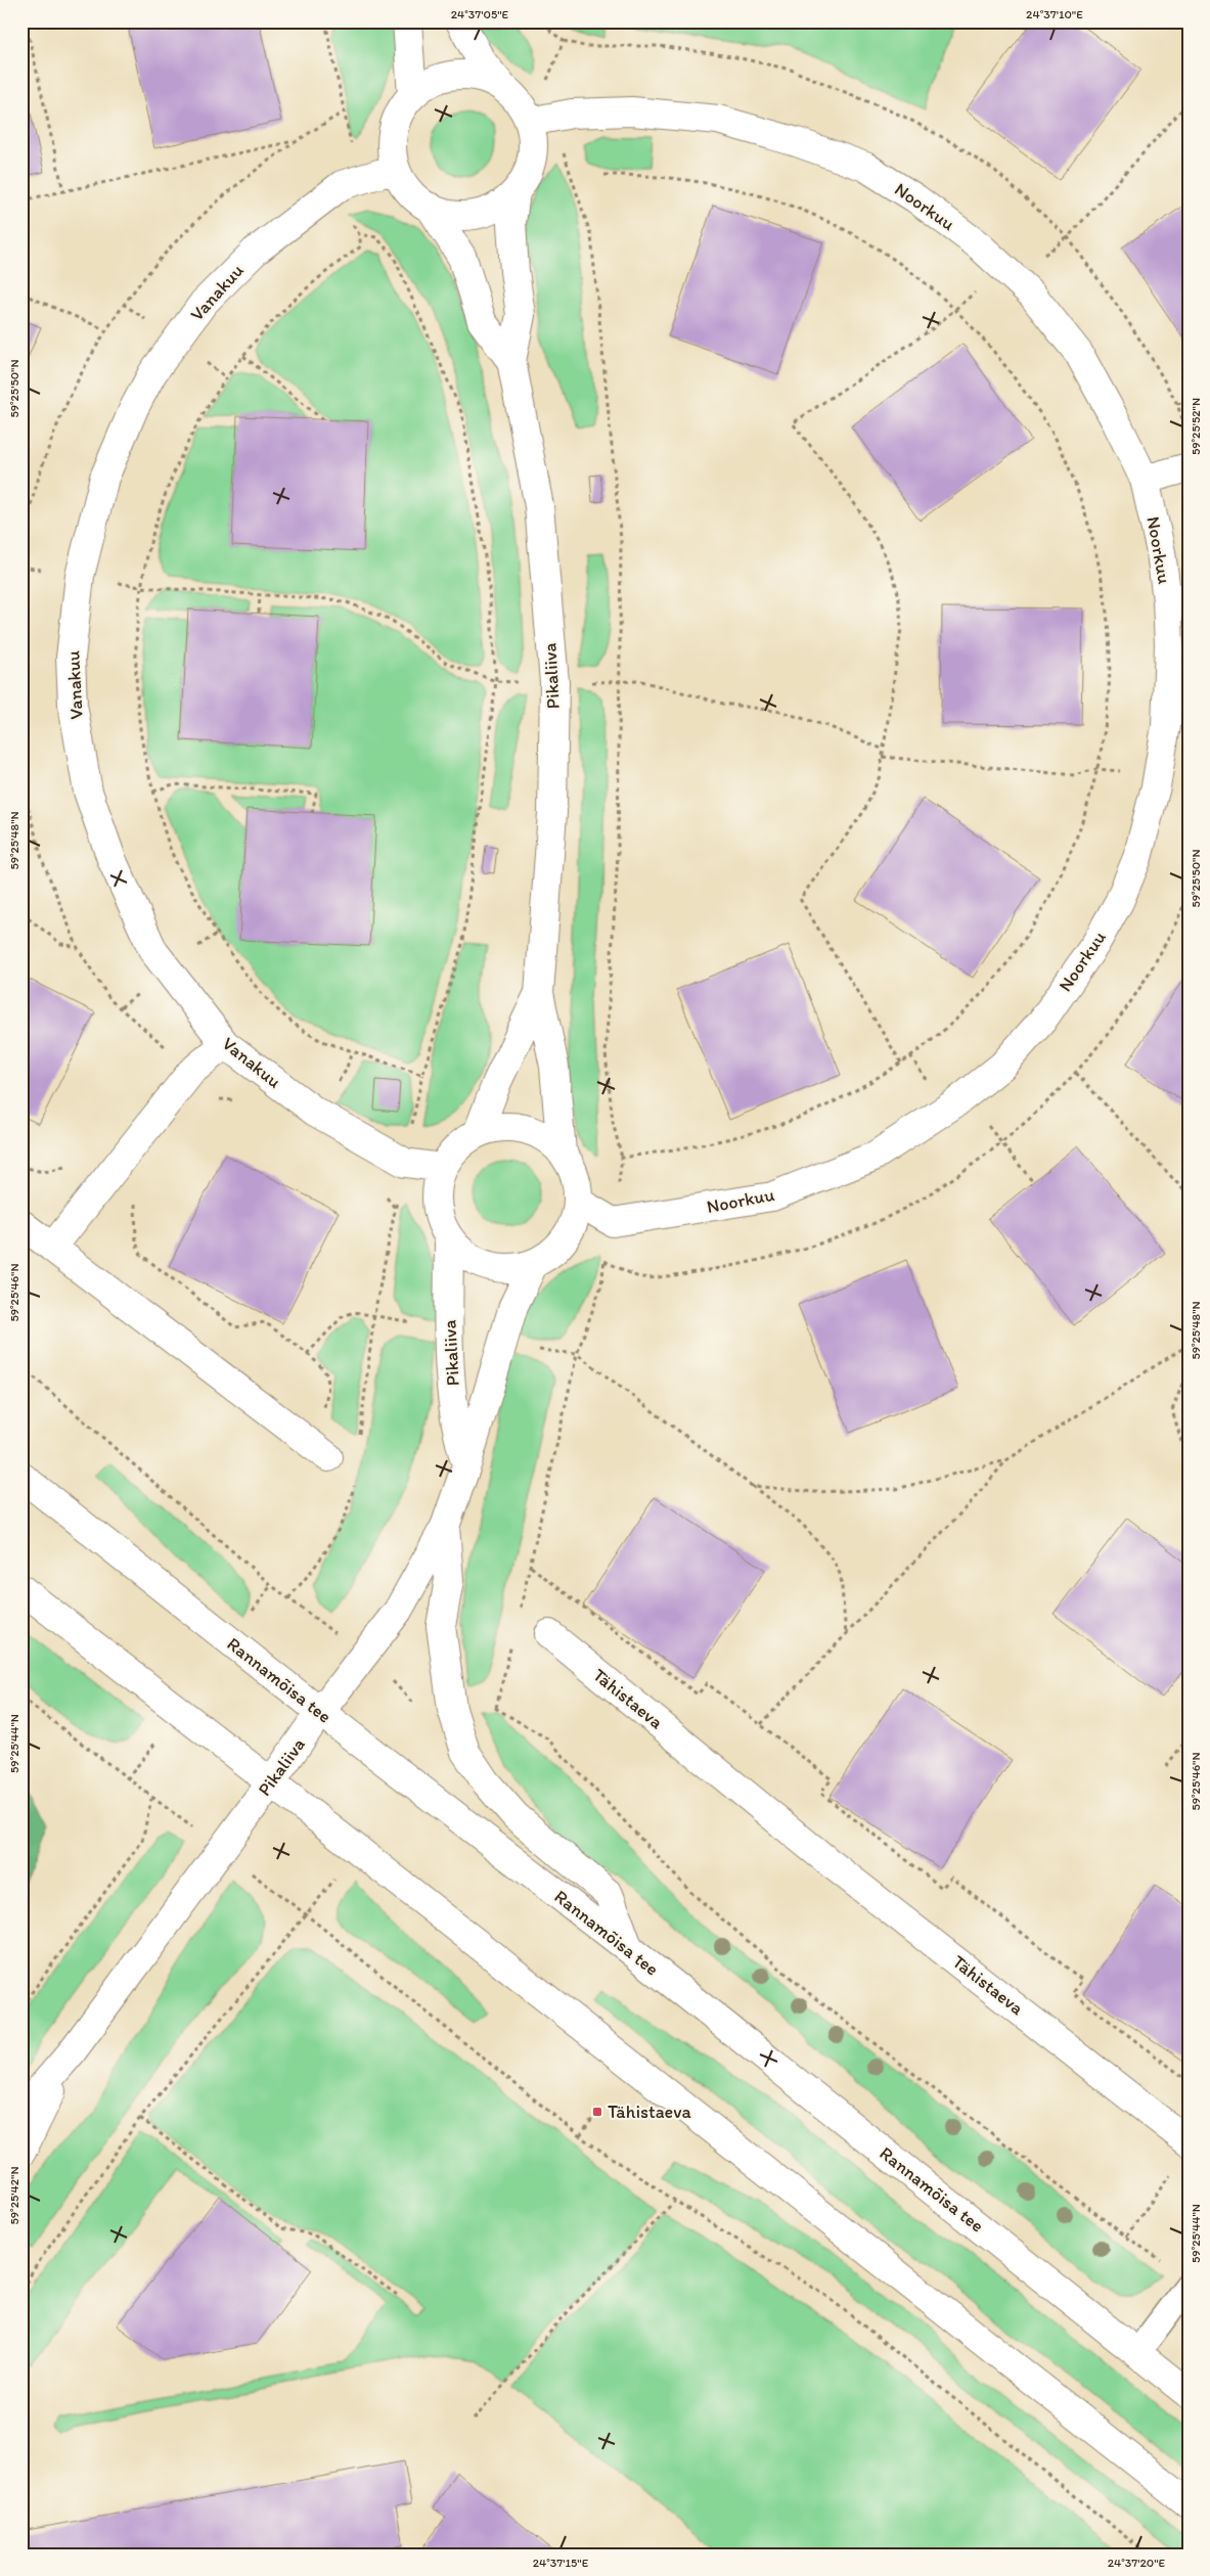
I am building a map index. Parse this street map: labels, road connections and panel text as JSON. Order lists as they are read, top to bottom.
{
  "streets": {
    "street": [
      "Noorkuu",
      "Vanakuu",
      "Pikaliiva",
      "Rannamõisa tee",
      "Tähistaeva"
    ]
  },
  "crossings": [
    ["Noorkuu", "Vanakuu"],
    ["Vanakuu", "Pikaliiva"],
    ["Pikaliiva", "Rannamõisa tee"]
  ],
  "places": {
    "transit": ["Tähistaeva"]
  },
  "coordinates": [
    "24°37'05\"E",
    "24°37'10\"E",
    "59°25'50\"N",
    "59°25'52\"N",
    "59°25'48\"N",
    "59°25'46\"N",
    "59°25'44\"N",
    "59°25'42\"N",
    "24°37'15\"E",
    "24°37'20\"E"
  ]
}
